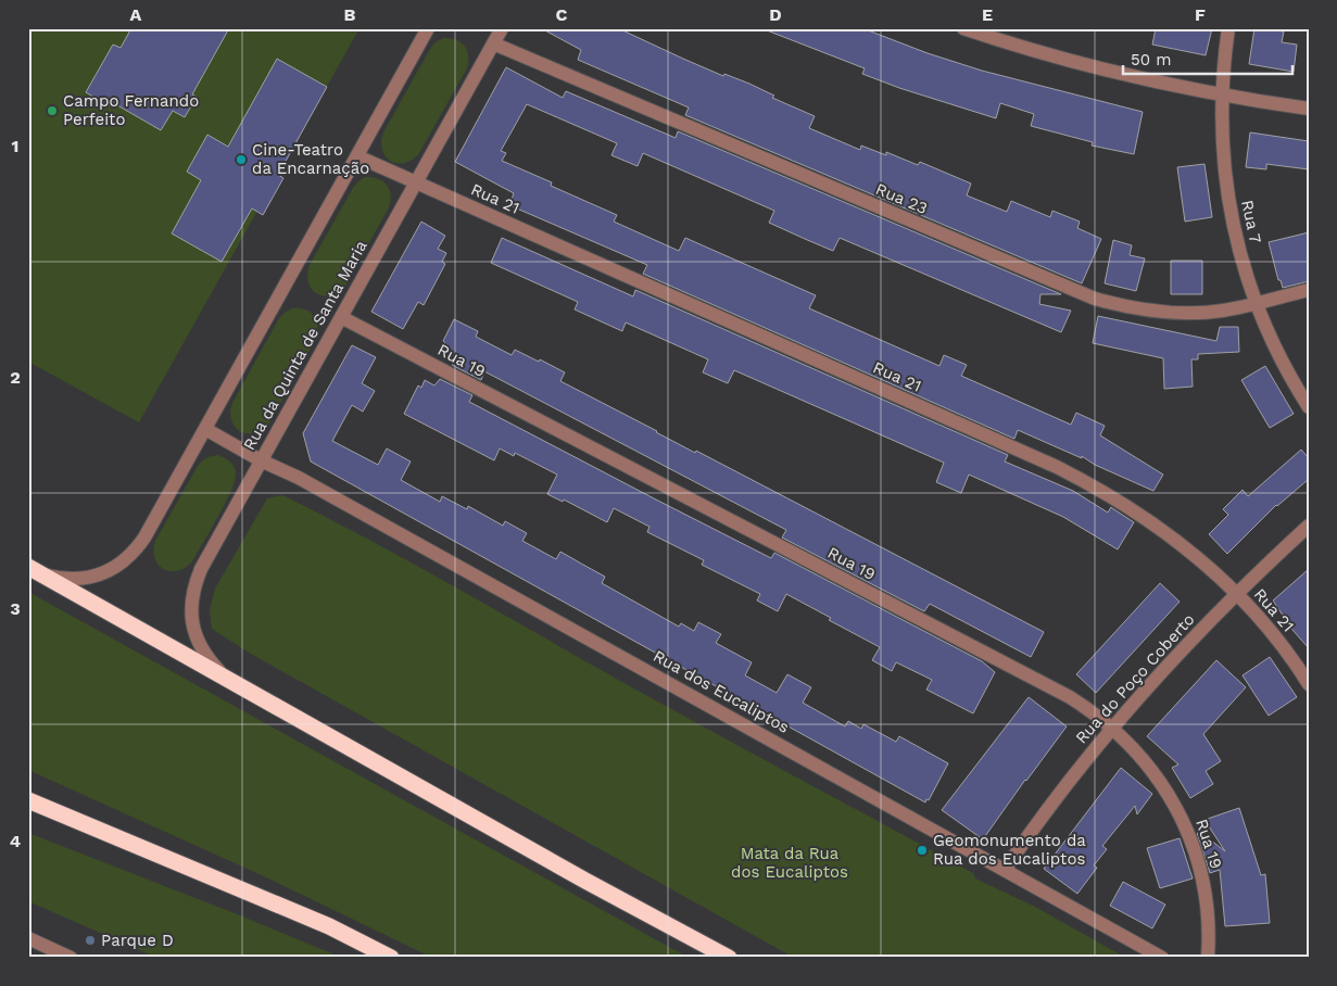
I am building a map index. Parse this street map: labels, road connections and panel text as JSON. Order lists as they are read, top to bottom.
{
  "streets": {
    "street": [
      "Rua 21",
      "Rua 23",
      "Rua 7",
      "Rua da Quinta de Santa Maria",
      "Rua 19",
      "Rua do Poço Coberto",
      "Rua dos Eucaliptos"
    ]
  },
  "crossings": [
    ["Rua 21", "Rua da Quinta de Santa Maria"],
    ["Rua 21", "Rua do Poço Coberto"],
    ["Rua 23", "Rua 7"],
    ["Rua 23", "Rua da Quinta de Santa Maria"],
    ["Rua da Quinta de Santa Maria", "Rua 19"],
    ["Rua da Quinta de Santa Maria", "Rua dos Eucaliptos"],
    ["Rua 19", "Rua do Poço Coberto"],
    ["Rua do Poço Coberto", "Rua dos Eucaliptos"]
  ],
  "parks": ["Mata da Rua dos Eucaliptos"],
  "places": [
    "Campo Fernando Perfeito",
    "Cine-Teatro da Encarnação",
    "Geomonumento da Rua dos Eucaliptos",
    "Parque D"
  ],
  "scale_bar": "50 m",
  "grid": {
    "columns": [
      "A",
      "B",
      "C",
      "D",
      "E",
      "F"
    ],
    "rows": [
      "1",
      "2",
      "3",
      "4"
    ]
  }
}
